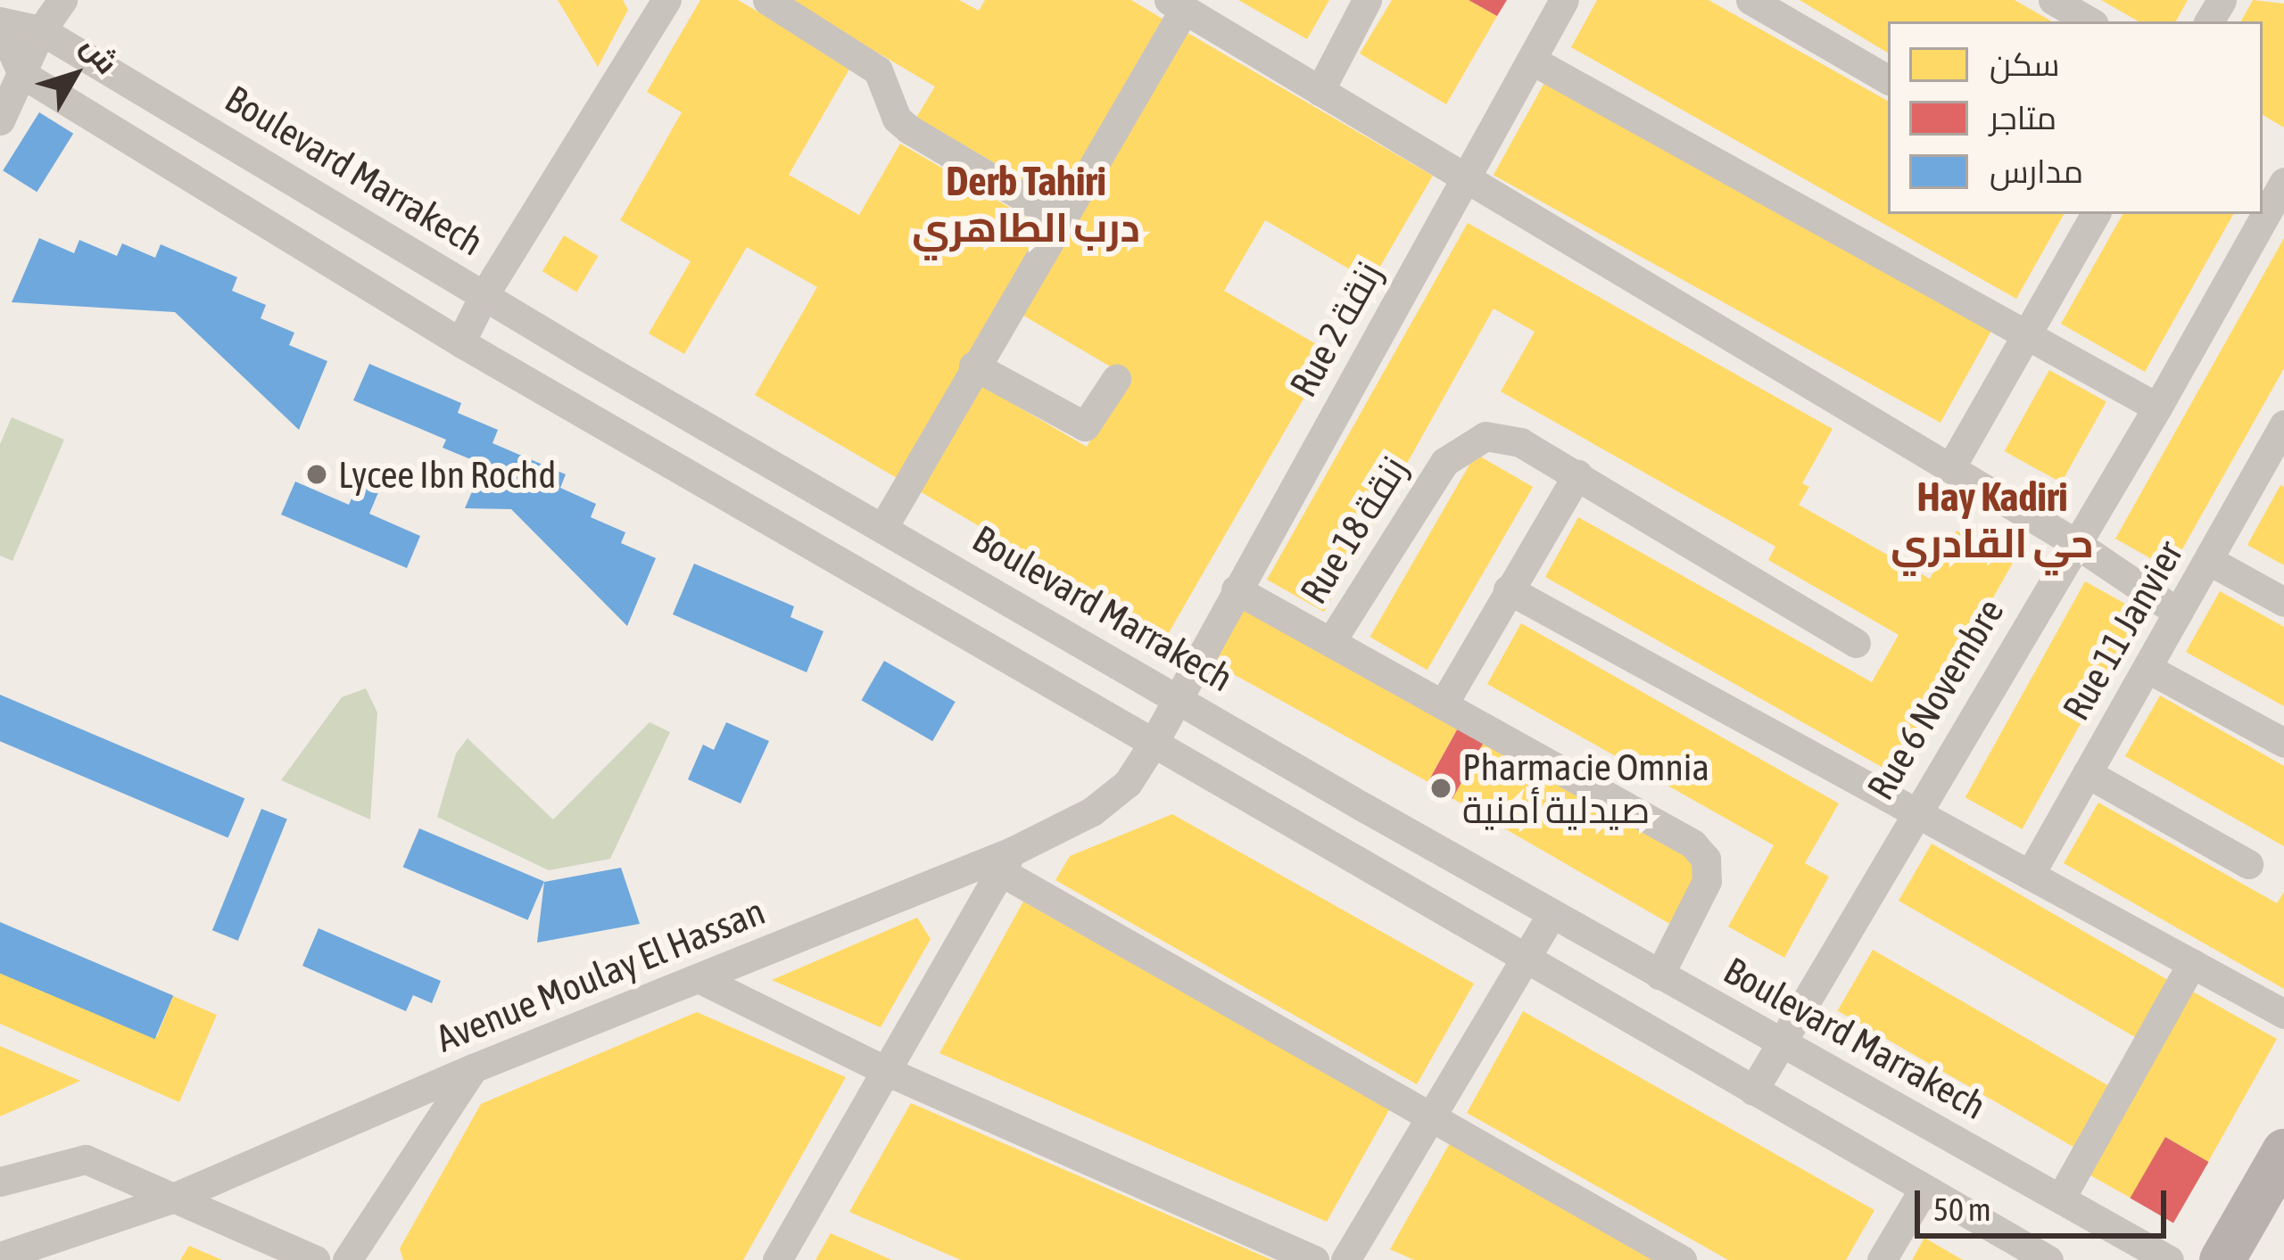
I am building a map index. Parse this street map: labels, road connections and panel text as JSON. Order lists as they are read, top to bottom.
{
  "streets": {
    "street": [
      "Boulevard Marrakech",
      "Rue 2 زنقة",
      "Rue 18 زنقة",
      "Rue 11 Janvier",
      "Rue 6 Novembre",
      "Avenue Moulay El Hassan"
    ]
  },
  "crossings": [
    ["Boulevard Marrakech", "Rue 2 زنقة"],
    ["Boulevard Marrakech", "Rue 6 Novembre"],
    ["Boulevard Marrakech", "Avenue Moulay El Hassan"],
    ["Rue 2 زنقة", "Avenue Moulay El Hassan"]
  ],
  "districts": ["Derb Tahiri درب الطاهري", "Hay Kadiri حي القادري"],
  "places": ["Lycee Ibn Rochd", "Pharmacie Omnia صيدلية أمنية"],
  "legend": ["سكن", "متاجر", "مدارس"],
  "scale_bar": "50 m",
  "north": "top right"
}
